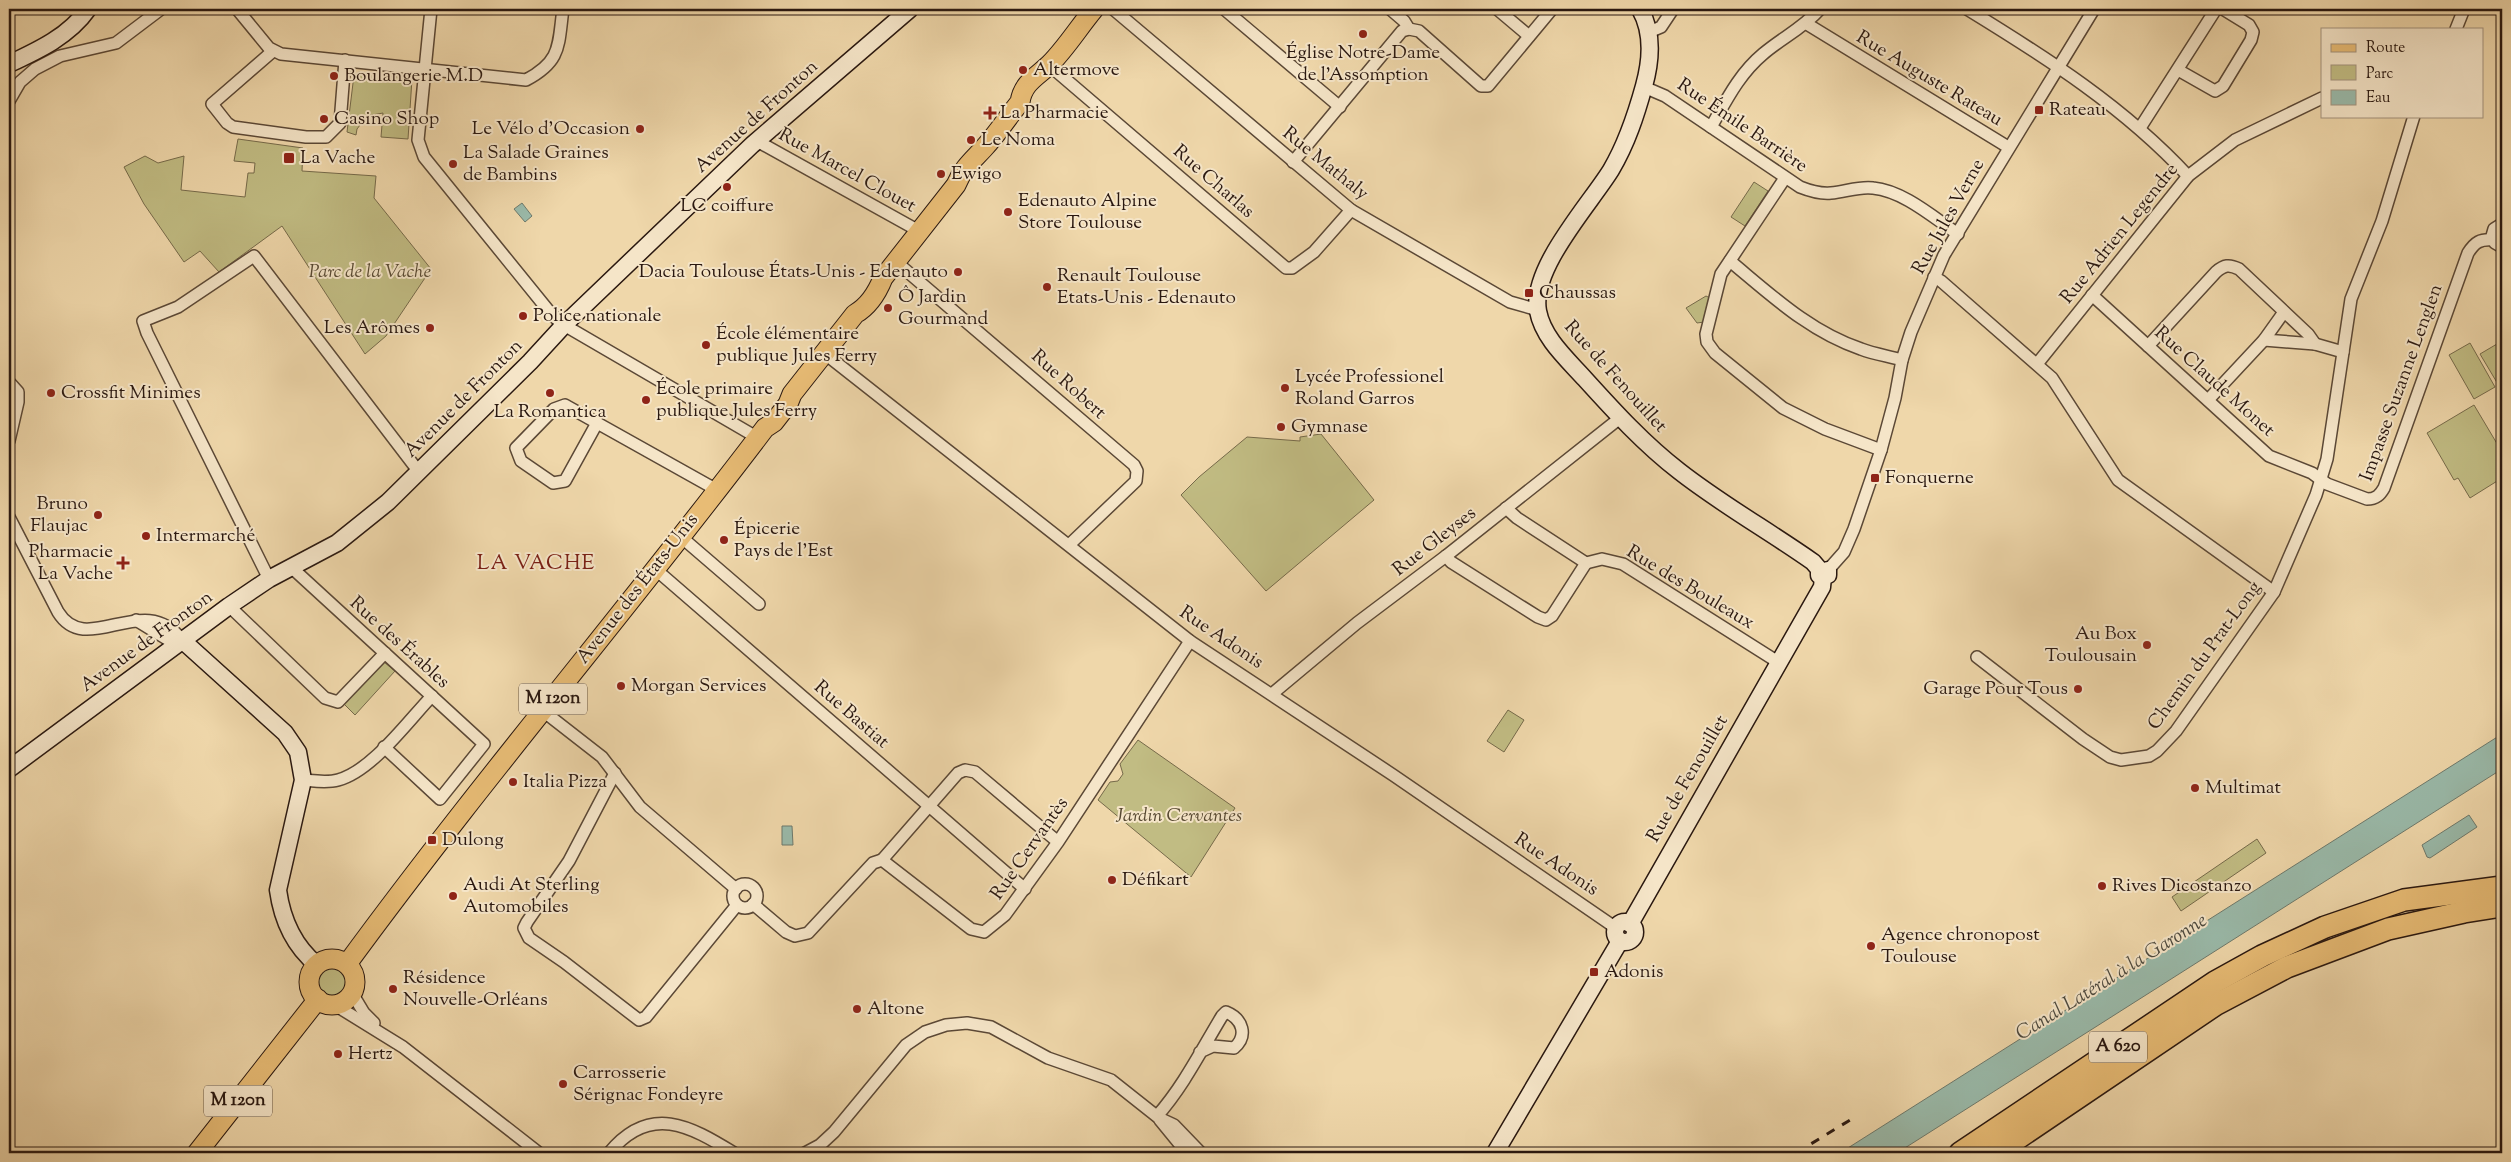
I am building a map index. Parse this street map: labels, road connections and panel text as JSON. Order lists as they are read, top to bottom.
{
  "streets": {
    "highway": ["A 620"],
    "main road": ["Avenue des États-Unis", "M 120n"],
    "street": [
      "Rue Auguste Rateau",
      "Avenue de Fronton",
      "Rue Émile Barrière",
      "Rue Mathaly",
      "Rue Marcel Clouet",
      "Rue Charlas",
      "Rue Jules Verne",
      "Rue Adrien Legendre",
      "Rue de Fenouillet",
      "Rue Claude Monet",
      "Impasse Suzanne Lenglen",
      "Rue Robert",
      "Rue Gleyses",
      "Rue des Bouleaux",
      "Rue Adonis",
      "Rue des Érables",
      "Chemin du Prat-Long",
      "Rue Bastiat",
      "Rue Cervantès"
    ]
  },
  "crossings": [
    ["Rue Auguste Rateau", "Rue Jules Verne"],
    ["Avenue de Fronton", "Rue Marcel Clouet"],
    ["Avenue de Fronton", "Rue des Érables"],
    ["Rue Émile Barrière", "Rue Jules Verne"],
    ["Rue Mathaly", "Rue Charlas"],
    ["Rue Mathaly", "Rue de Fenouillet"],
    ["Rue Marcel Clouet", "Avenue des États-Unis"],
    ["Rue Charlas", "Avenue des États-Unis"],
    ["Rue Jules Verne", "Rue de Fenouillet"],
    ["Rue Adrien Legendre", "Rue Claude Monet"],
    ["Rue de Fenouillet", "Rue Gleyses"],
    ["Rue de Fenouillet", "Rue des Bouleaux"],
    ["Rue de Fenouillet", "Rue Adonis"],
    ["Rue Claude Monet", "Impasse Suzanne Lenglen"],
    ["Rue Claude Monet", "Chemin du Prat-Long"],
    ["Impasse Suzanne Lenglen", "Chemin du Prat-Long"],
    ["Rue Robert", "Avenue des États-Unis"],
    ["Rue Robert", "Rue Adonis"],
    ["Rue Gleyses", "Rue Adonis"],
    ["Avenue des États-Unis", "Rue Adonis"],
    ["Avenue des États-Unis", "M 120n"],
    ["Avenue des États-Unis", "Rue Bastiat"],
    ["Rue Adonis", "Rue Cervantès"],
    ["Rue Bastiat", "Rue Cervantès"]
  ],
  "districts": ["LA VACHE"],
  "water": ["Canal Latéral à la Garonne"],
  "parks": ["Parc de la Vache", "Jardin Cervantes"],
  "places": {
    "other": [
      "Église Notre-Dame de l'Assomption",
      "Altermove",
      "Boulangerie M.D",
      "Casino Shop",
      "Le Vélo d'Occasion",
      "Le Noma",
      "La Salade Graines de Bambins",
      "Ewigo",
      "LC coiffure",
      "Edenauto Alpine Store Toulouse",
      "Dacia Toulouse États-Unis - Edenauto",
      "Renault Toulouse Etats-Unis - Edenauto",
      "Ô Jardin Gourmand",
      "Police nationale",
      "Les Arômes",
      "École élémentaire publique Jules Ferry",
      "Lycée Professionel Roland Garros",
      "Crossfit Minimes",
      "La Romantica",
      "École primaire publique Jules Ferry",
      "Gymnase",
      "Bruno Flaujac",
      "Intermarché",
      "Épicerie Pays de l'Est",
      "Au Box Toulousain",
      "Morgan Services",
      "Garage Pour Tous",
      "Italia Pizza",
      "Multimat",
      "Défikart",
      "Rives Dicostanzo",
      "Audi At Sterling Automobiles",
      "Agence chronopost Toulouse",
      "Résidence Nouvelle-Orléans",
      "Altone",
      "Hertz",
      "Carrosserie Sérignac Fondeyre"
    ],
    "transit": [
      "Rateau",
      "La Vache",
      "Chaussas",
      "Fonquerne",
      "Dulong",
      "Adonis"
    ],
    "health": ["La Pharmacie", "Pharmacie La Vache"]
  },
  "legend": ["Route", "Parc", "Eau"]
}
